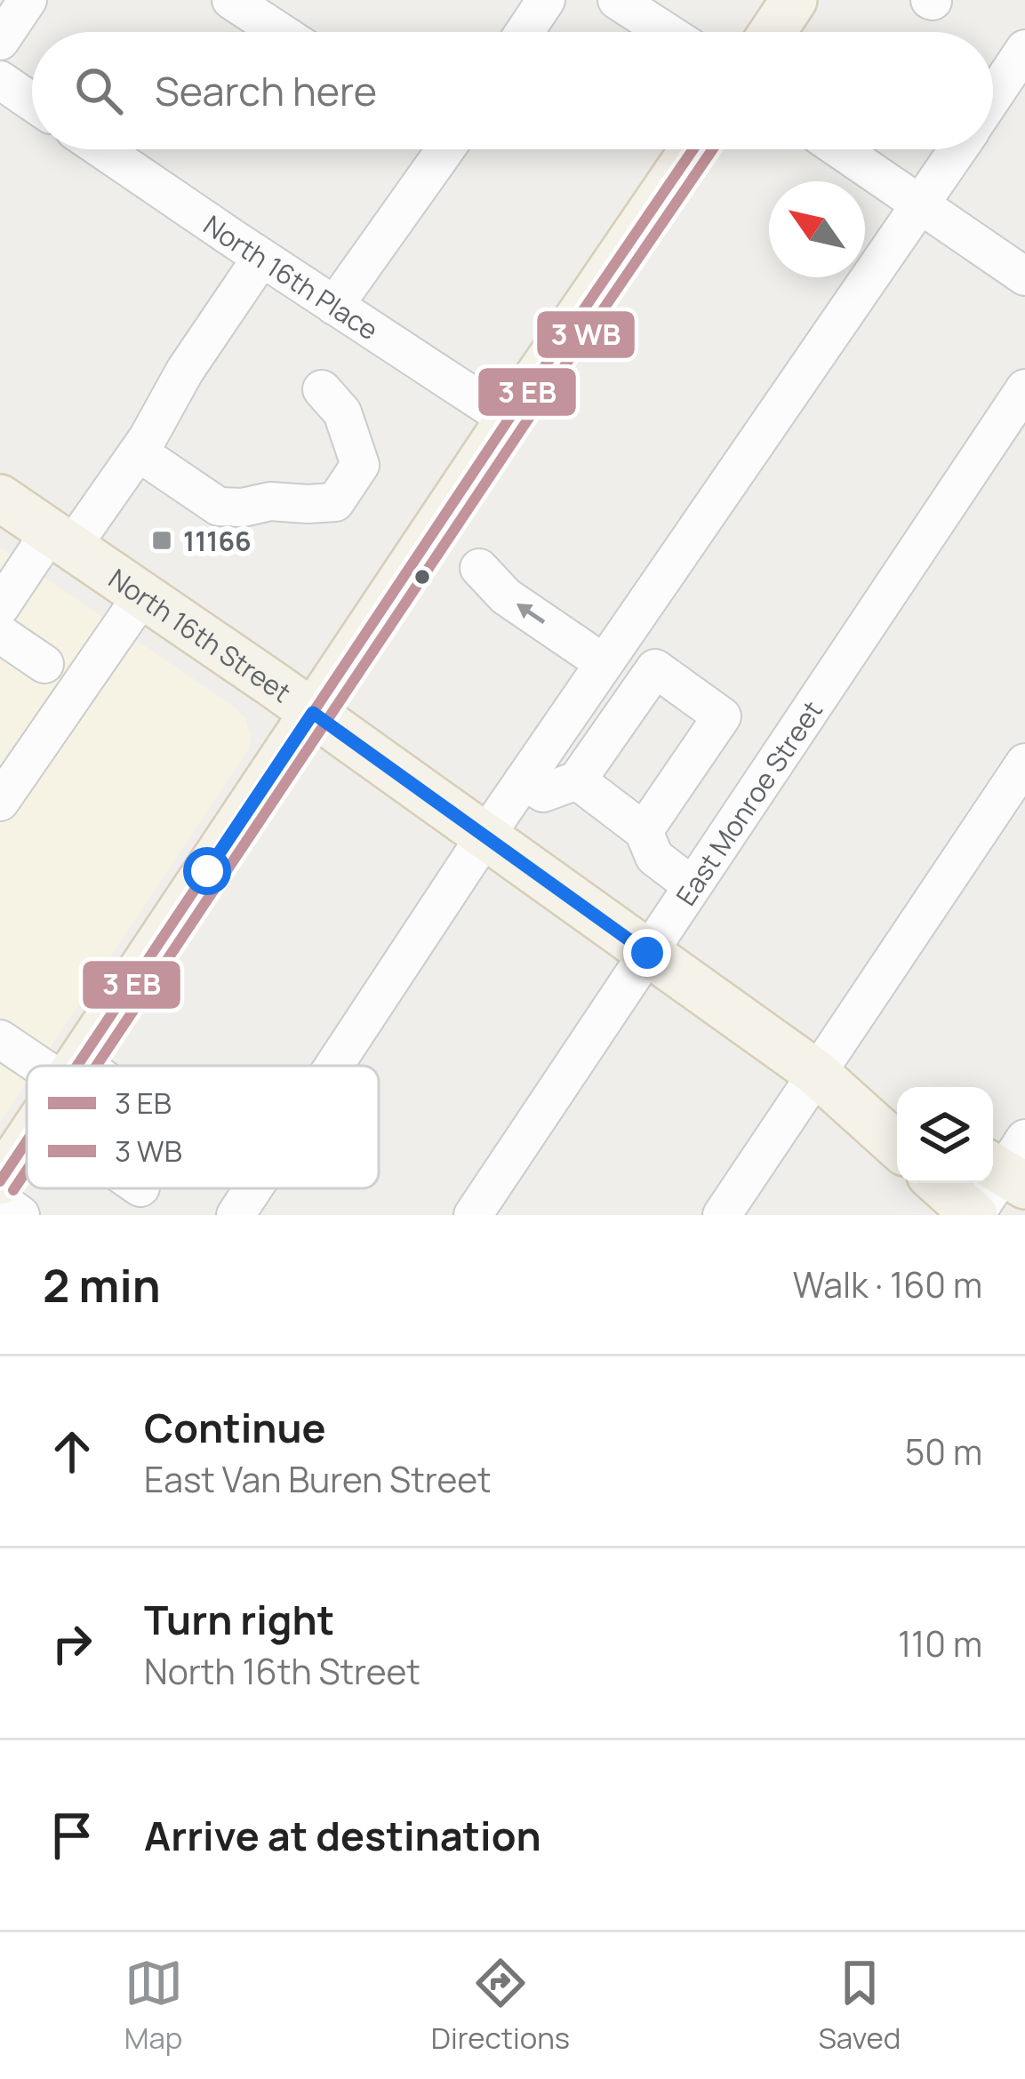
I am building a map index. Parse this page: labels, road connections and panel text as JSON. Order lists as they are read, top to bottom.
{
  "streets": {
    "main road": ["North 16th Street"],
    "street": ["North 16th Place", "East Monroe Street"]
  },
  "crossings": [
    ["North 16th Street", "East Monroe Street"]
  ],
  "places": {
    "transit": ["11166"]
  },
  "legend": ["3 EB", "3 WB"],
  "north": "top left",
  "page": {
    "search": "Search here",
    "heading": ["2 min", "Walk · 160 m"],
    "list": [
      ["Continue", "East Van Buren Street", "50 m"],
      ["Turn right", "North 16th Street", "110 m"],
      "Arrive at destination"
    ],
    "nav": ["Map", "Directions", "Saved"]
  }
}
